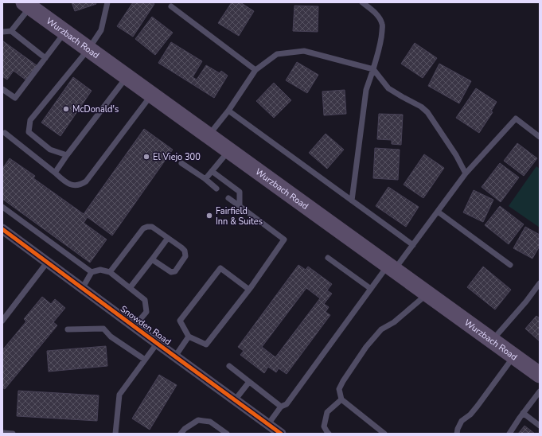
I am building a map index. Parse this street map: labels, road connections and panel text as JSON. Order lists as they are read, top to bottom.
{
  "streets": {
    "main road": ["Wurzbach Road"],
    "street": ["Snowden Road"]
  },
  "places": ["McDonald's", "El Viejo 300", "Fairfield Inn & Suites"]
}
